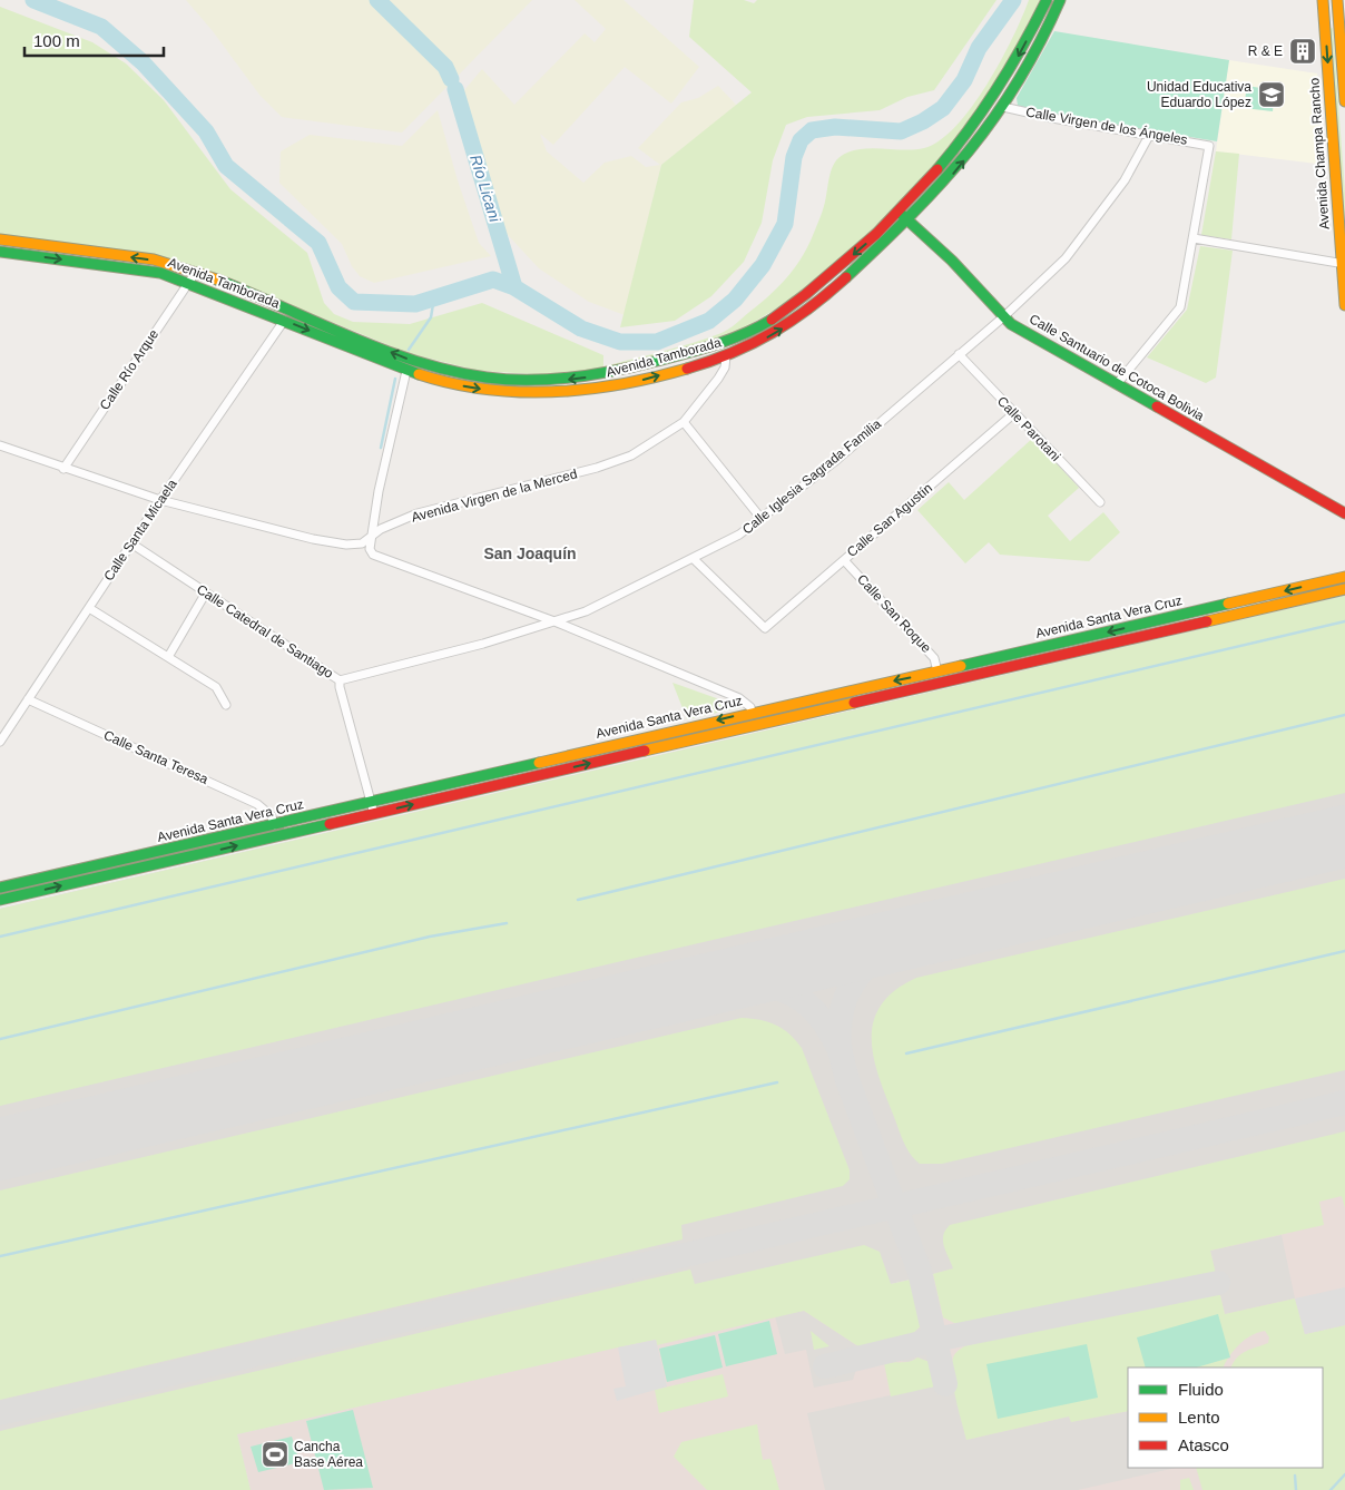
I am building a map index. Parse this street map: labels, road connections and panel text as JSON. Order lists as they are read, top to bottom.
{
  "streets": {
    "main road": [
      "Avenida Champa Rancho",
      "Avenida Tamborada",
      "Calle Santuario de Cotoca Bolivia",
      "Avenida Santa Vera Cruz"
    ],
    "street": [
      "Calle Virgen de los Ángeles",
      "Calle Río Arque",
      "Calle Parotani",
      "Calle Iglesia Sagrada Familia",
      "Avenida Virgen de la Merced",
      "Calle San Agustín",
      "Calle Santa Micaela",
      "Calle San Roque",
      "Calle Catedral de Santiago",
      "Calle Santa Teresa"
    ]
  },
  "crossings": [
    ["Calle Virgen de los Ángeles", "Avenida Tamborada"],
    ["Calle Virgen de los Ángeles", "Calle Iglesia Sagrada Familia"],
    ["Avenida Tamborada", "Calle Santuario de Cotoca Bolivia"],
    ["Avenida Tamborada", "Calle Río Arque"],
    ["Avenida Tamborada", "Avenida Virgen de la Merced"],
    ["Avenida Tamborada", "Calle Santa Micaela"],
    ["Calle Santuario de Cotoca Bolivia", "Calle Iglesia Sagrada Familia"],
    ["Calle Río Arque", "Avenida Virgen de la Merced"],
    ["Calle Parotani", "Calle Iglesia Sagrada Familia"],
    ["Calle Parotani", "Calle San Agustín"],
    ["Calle Iglesia Sagrada Familia", "Calle San Agustín"],
    ["Calle Iglesia Sagrada Familia", "Calle Catedral de Santiago"],
    ["Avenida Virgen de la Merced", "Calle Santa Micaela"],
    ["Calle San Agustín", "Calle San Roque"],
    ["Calle Santa Micaela", "Calle Catedral de Santiago"],
    ["Calle Santa Micaela", "Calle Santa Teresa"],
    ["Calle San Roque", "Avenida Santa Vera Cruz"],
    ["Avenida Santa Vera Cruz", "Calle Catedral de Santiago"],
    ["Avenida Santa Vera Cruz", "Calle Santa Teresa"]
  ],
  "districts": ["San Joaquín"],
  "water": ["Río Licani"],
  "places": {
    "building": ["R & E"],
    "school or university": ["Unidad Educativa Eduardo López"],
    "sports": ["Cancha Base Aérea"]
  },
  "legend": ["Fluido", "Lento", "Atasco"],
  "scale_bar": "100 m"
}
